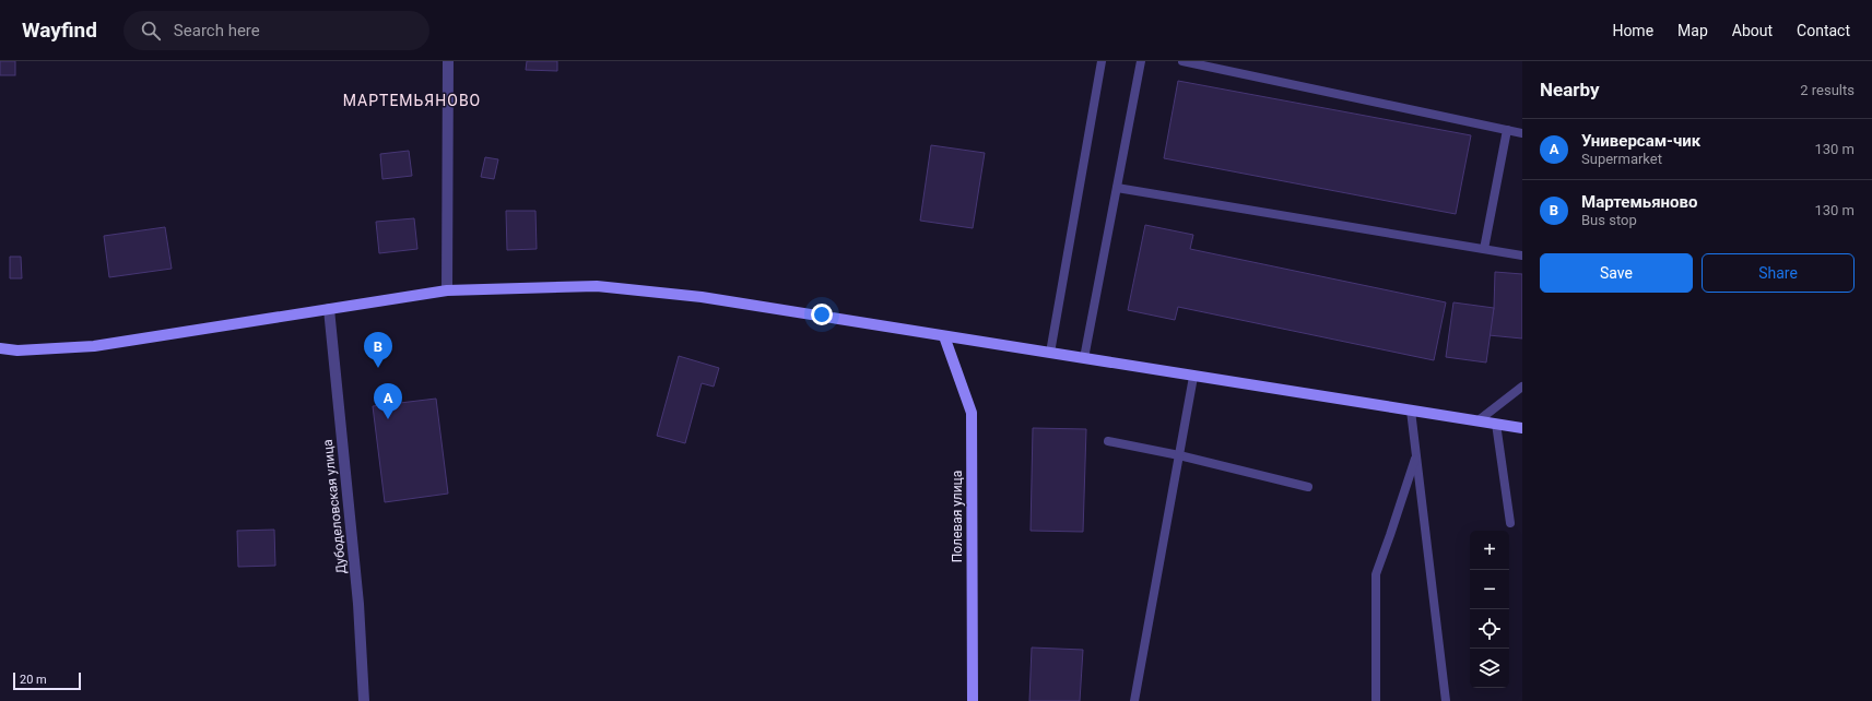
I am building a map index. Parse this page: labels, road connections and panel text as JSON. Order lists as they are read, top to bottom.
{
  "streets": {
    "street": ["Дубоделовская улица", "Полевая улица"]
  },
  "districts": ["МАРТЕМЬЯНОВО"],
  "scale_bar": "20 m",
  "page": {
    "header": "Wayfind",
    "search": "Search here",
    "nav": [
      "Home",
      "Map",
      "About",
      "Contact"
    ],
    "heading": ["Nearby", "2 results"],
    "list": [
      {
        "mark": "A",
        "name": "Универсам-чик",
        "note": "Supermarket",
        "value": "130 m"
      },
      {
        "mark": "B",
        "name": "Мартемьяново",
        "note": "Bus stop",
        "value": "130 m"
      }
    ],
    "buttons": ["Save", "Share"],
    "pins": ["B", "A"],
    "map_buttons": ["+", "−"],
    "scale": "20 m"
  }
}
